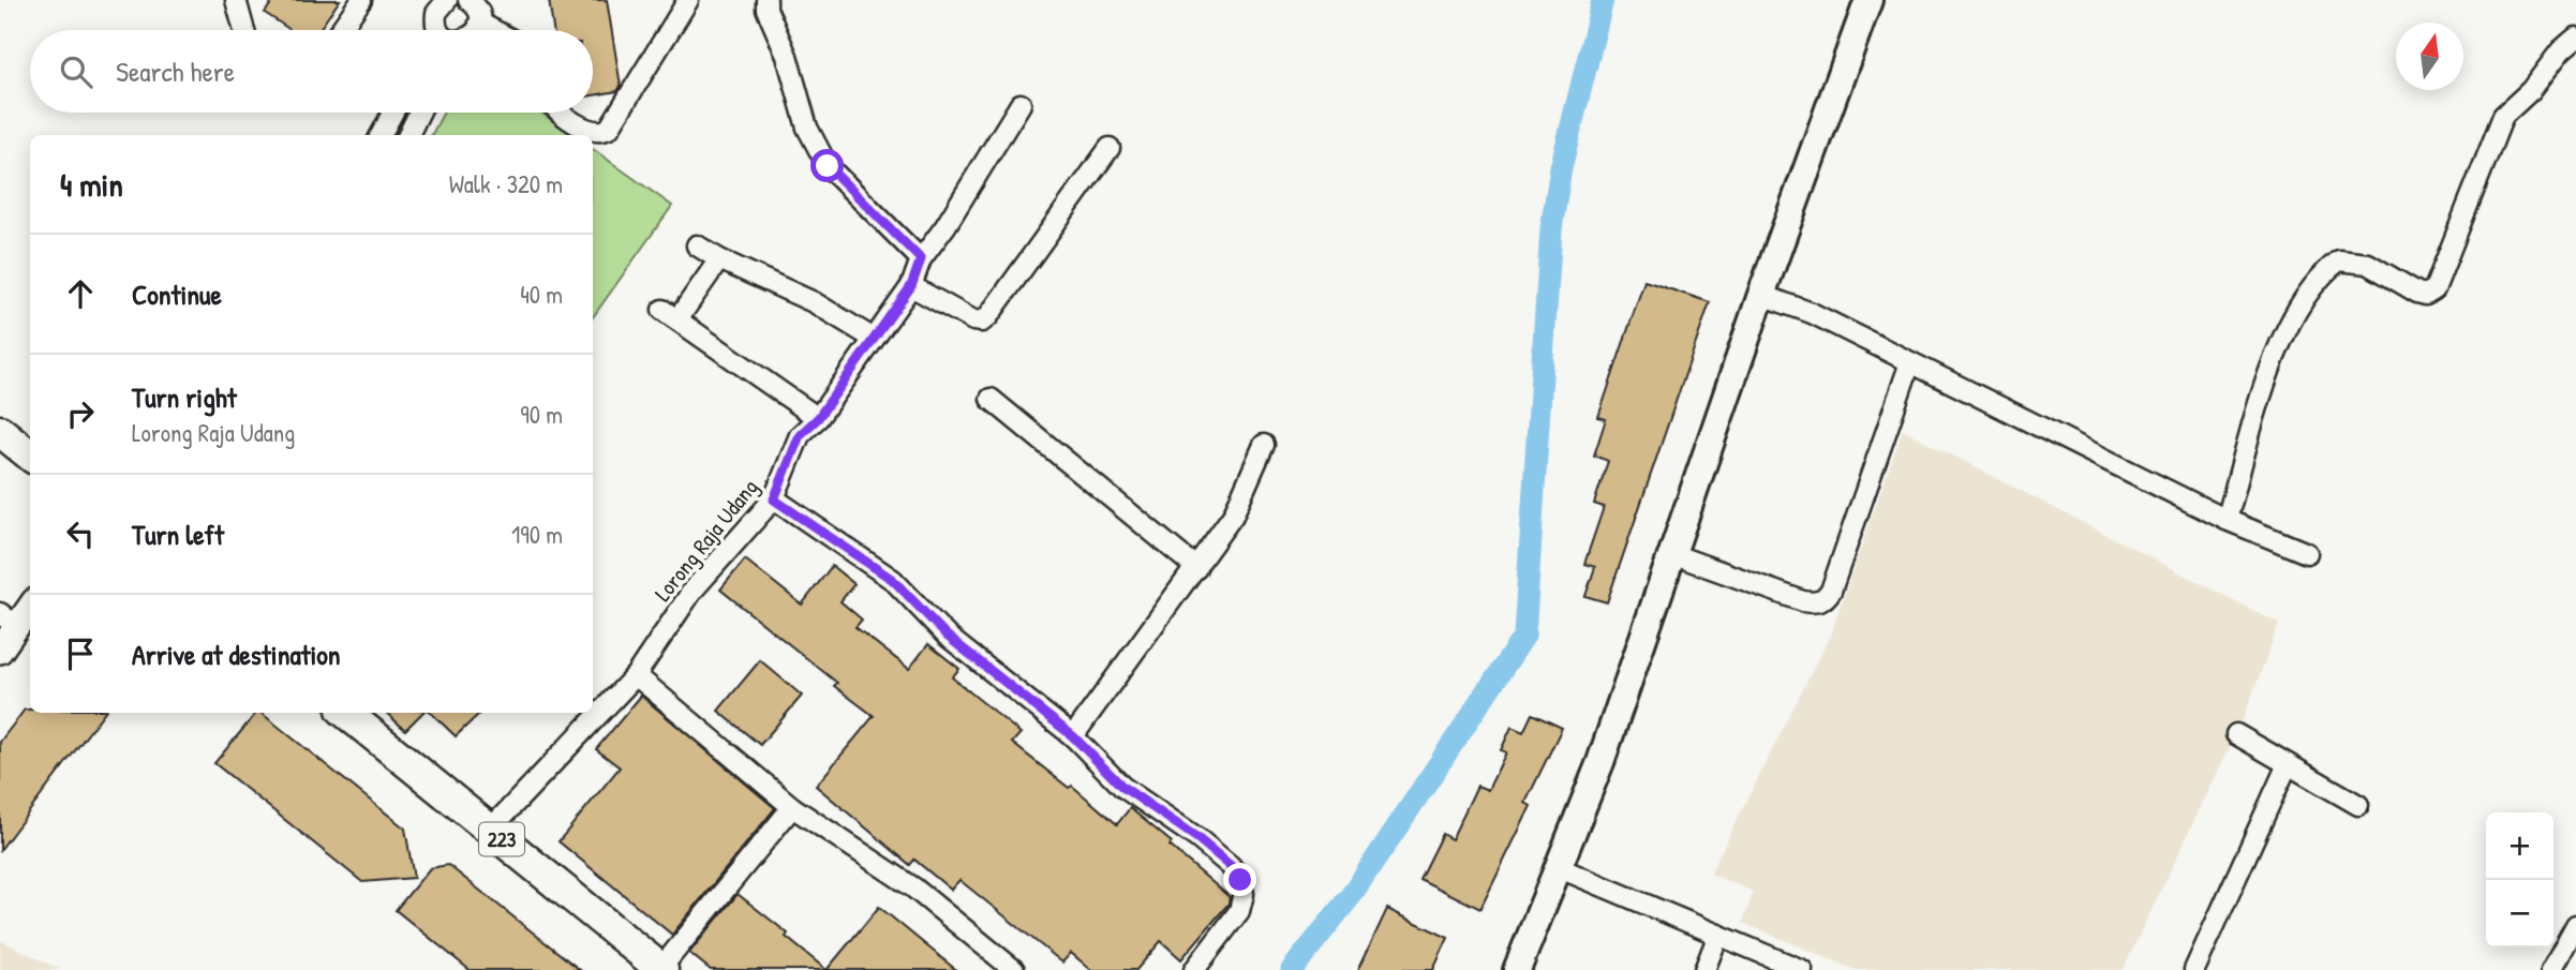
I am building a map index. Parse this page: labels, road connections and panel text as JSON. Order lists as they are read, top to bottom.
{
  "streets": {
    "main road": ["223"],
    "street": ["Lorong Raja Udang"]
  },
  "crossings": [
    ["Lorong Raja Udang", "223"]
  ],
  "north": "top",
  "page": {
    "search": "Search here",
    "heading": ["4 min", "Walk · 320 m"],
    "list": [
      ["Continue", "40 m"],
      ["Turn right", "Lorong Raja Udang", "90 m"],
      ["Turn left", "190 m"],
      "Arrive at destination"
    ],
    "map_buttons": ["+", "−"]
  }
}
